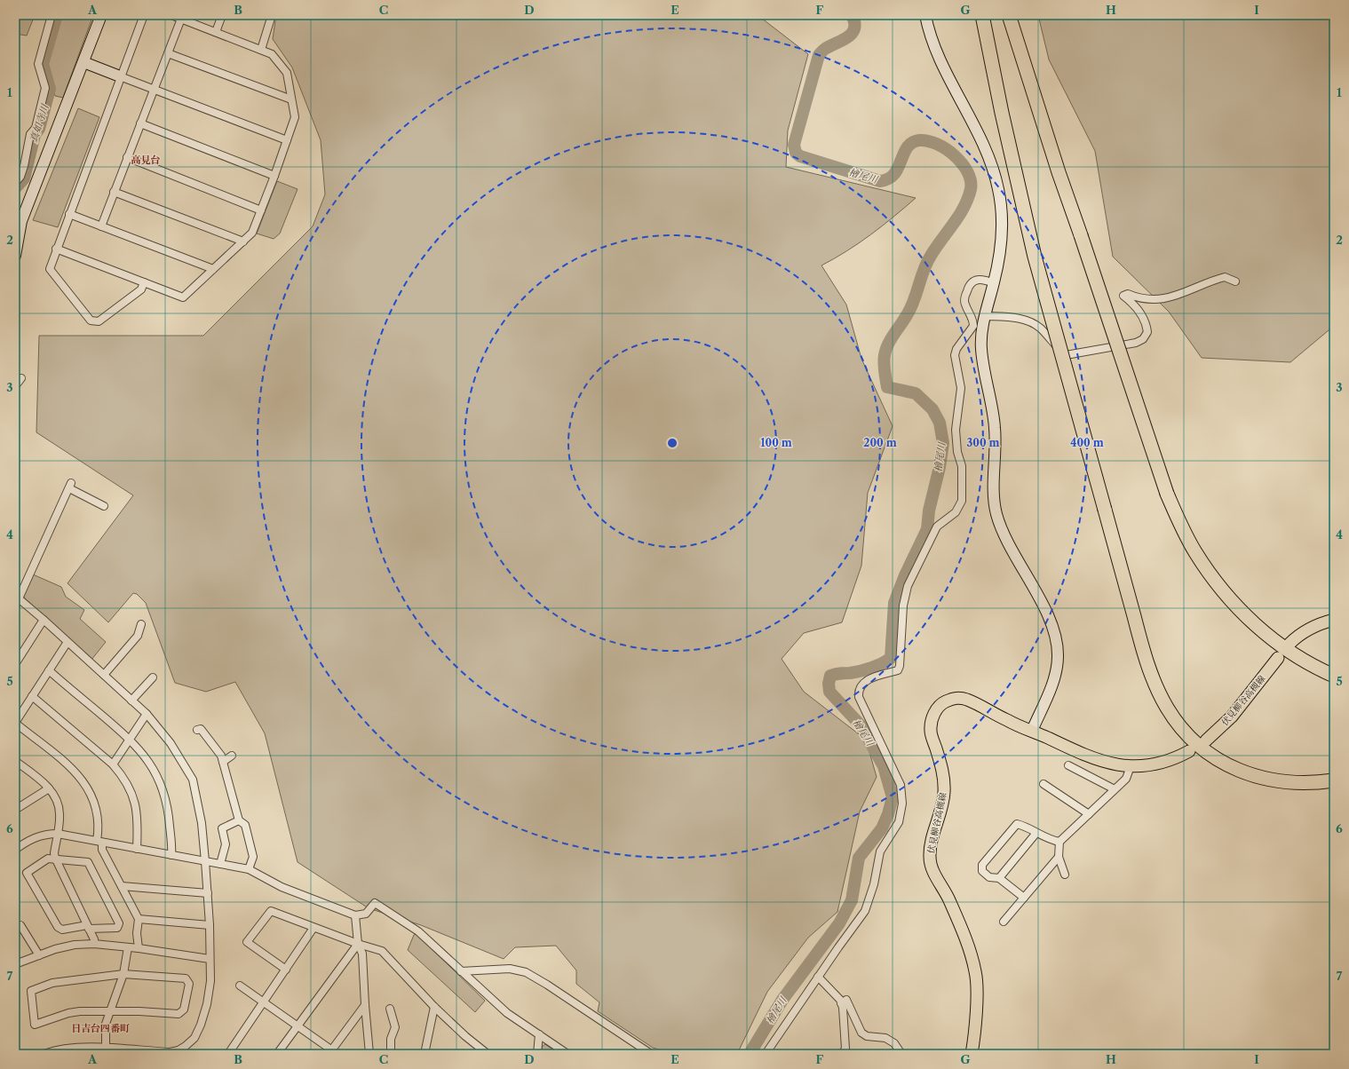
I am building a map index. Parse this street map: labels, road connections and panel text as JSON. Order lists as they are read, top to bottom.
{
  "streets": {
    "main road": ["伏見柳谷高槻線"]
  },
  "districts": ["高見台", "日吉台四番町"],
  "water": ["真如寺川", "檜尾川"],
  "grid": {
    "columns": [
      "A",
      "B",
      "C",
      "D",
      "E",
      "F",
      "G",
      "H",
      "I"
    ],
    "rows": [
      "1",
      "2",
      "3",
      "4",
      "5",
      "6",
      "7"
    ]
  },
  "rings": [
    "100 m",
    "200 m",
    "300 m",
    "400 m"
  ]
}
